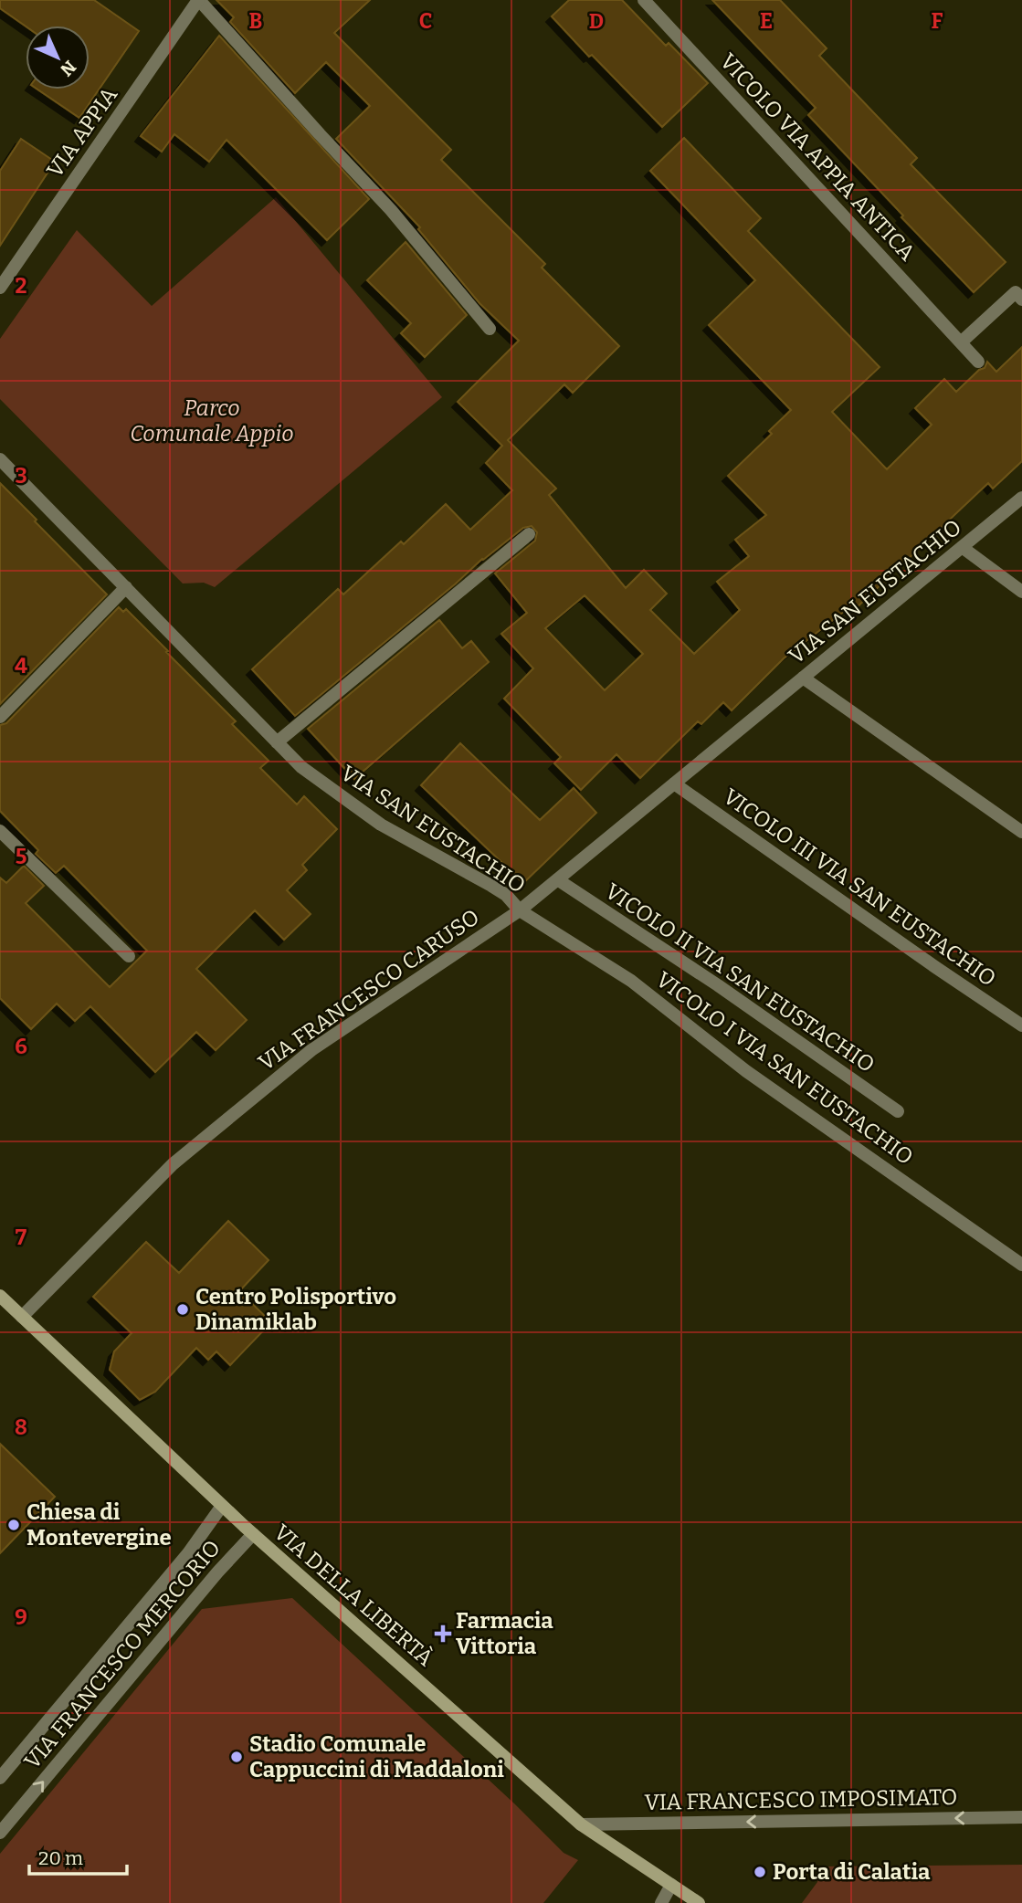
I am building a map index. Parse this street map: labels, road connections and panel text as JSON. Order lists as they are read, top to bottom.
{
  "streets": {
    "main road": ["VIA DELLA LIBERTÀ"],
    "street": [
      "VIA APPIA",
      "VICOLO VIA APPIA ANTICA",
      "VIA SAN EUSTACHIO",
      "VICOLO III VIA SAN EUSTACHIO",
      "VICOLO II VIA SAN EUSTACHIO",
      "VIA FRANCESCO CARUSO",
      "VICOLO I VIA SAN EUSTACHIO",
      "VIA FRANCESCO MERCORIO",
      "VIA FRANCESCO IMPOSIMATO"
    ]
  },
  "crossings": [
    ["VIA SAN EUSTACHIO", "VICOLO III VIA SAN EUSTACHIO"],
    ["VIA SAN EUSTACHIO", "VICOLO II VIA SAN EUSTACHIO"],
    ["VIA SAN EUSTACHIO", "VIA FRANCESCO CARUSO"],
    ["VIA SAN EUSTACHIO", "VICOLO I VIA SAN EUSTACHIO"],
    ["VIA FRANCESCO CARUSO", "VICOLO I VIA SAN EUSTACHIO"],
    ["VIA FRANCESCO CARUSO", "VIA DELLA LIBERTÀ"],
    ["VIA DELLA LIBERTÀ", "VIA FRANCESCO MERCORIO"],
    ["VIA DELLA LIBERTÀ", "VIA FRANCESCO IMPOSIMATO"]
  ],
  "one_way": ["VIA FRANCESCO IMPOSIMATO"],
  "parks": ["Parco Comunale Appio"],
  "places": {
    "other": [
      "Centro Polisportivo Dinamiklab",
      "Chiesa di Montevergine",
      "Stadio Comunale Cappuccini di Maddaloni",
      "Porta di Calatia"
    ],
    "health": ["Farmacia Vittoria"]
  },
  "scale_bar": "20 m",
  "north": "bottom right",
  "grid": {
    "columns": [
      "B",
      "C",
      "D",
      "E",
      "F"
    ],
    "rows": [
      "2",
      "3",
      "4",
      "5",
      "6",
      "7",
      "8",
      "9"
    ]
  }
}
